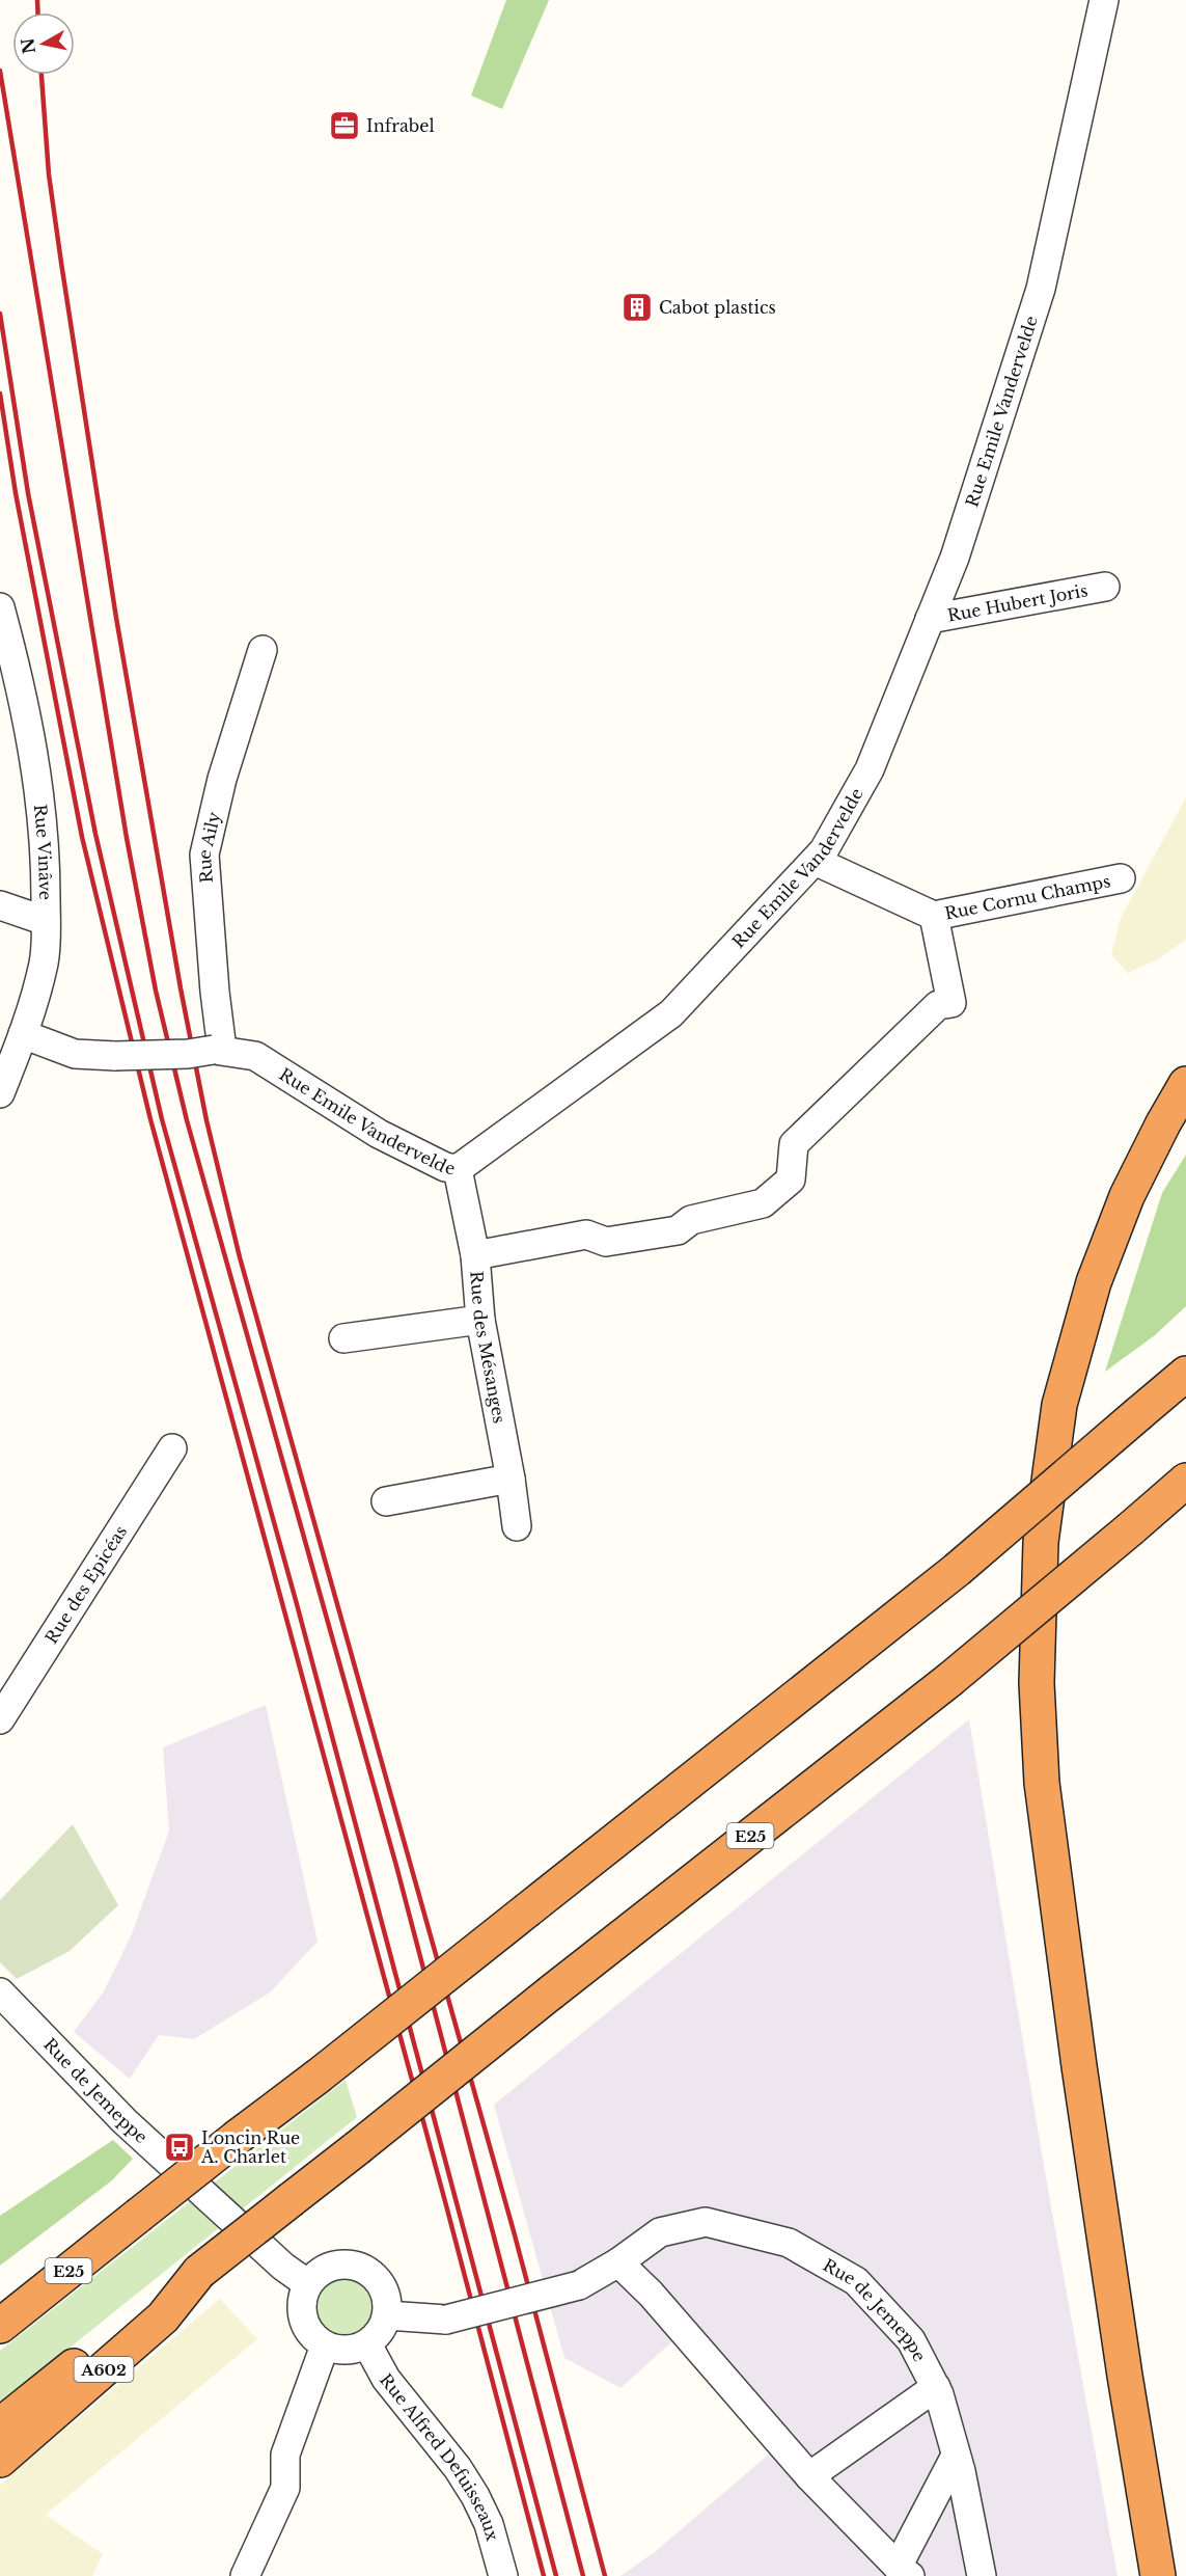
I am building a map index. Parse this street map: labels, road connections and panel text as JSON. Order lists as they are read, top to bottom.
{
  "streets": {
    "highway": ["E25", "A602"],
    "street": [
      "Rue Emile Vandervelde",
      "Rue Hubert Joris",
      "Rue Aily",
      "Rue Vinâve",
      "Rue Cornu Champs",
      "Rue des Mésanges",
      "Rue des Epicéas",
      "Rue de Jemeppe",
      "Rue Alfred Defuisseaux"
    ]
  },
  "crossings": [
    ["Rue Emile Vandervelde", "Rue Hubert Joris"],
    ["Rue Emile Vandervelde", "Rue Aily"],
    ["Rue Emile Vandervelde", "Rue Vinâve"],
    ["Rue Emile Vandervelde", "Rue Cornu Champs"],
    ["Rue Emile Vandervelde", "Rue des Mésanges"],
    ["Rue Cornu Champs", "Rue des Mésanges"],
    ["E25", "A602"],
    ["Rue de Jemeppe", "Rue Alfred Defuisseaux"]
  ],
  "places": {
    "office": ["Infrabel"],
    "building": ["Cabot plastics"],
    "bus stop": ["Loncin Rue A. Charlet"]
  },
  "north": "left"
}
